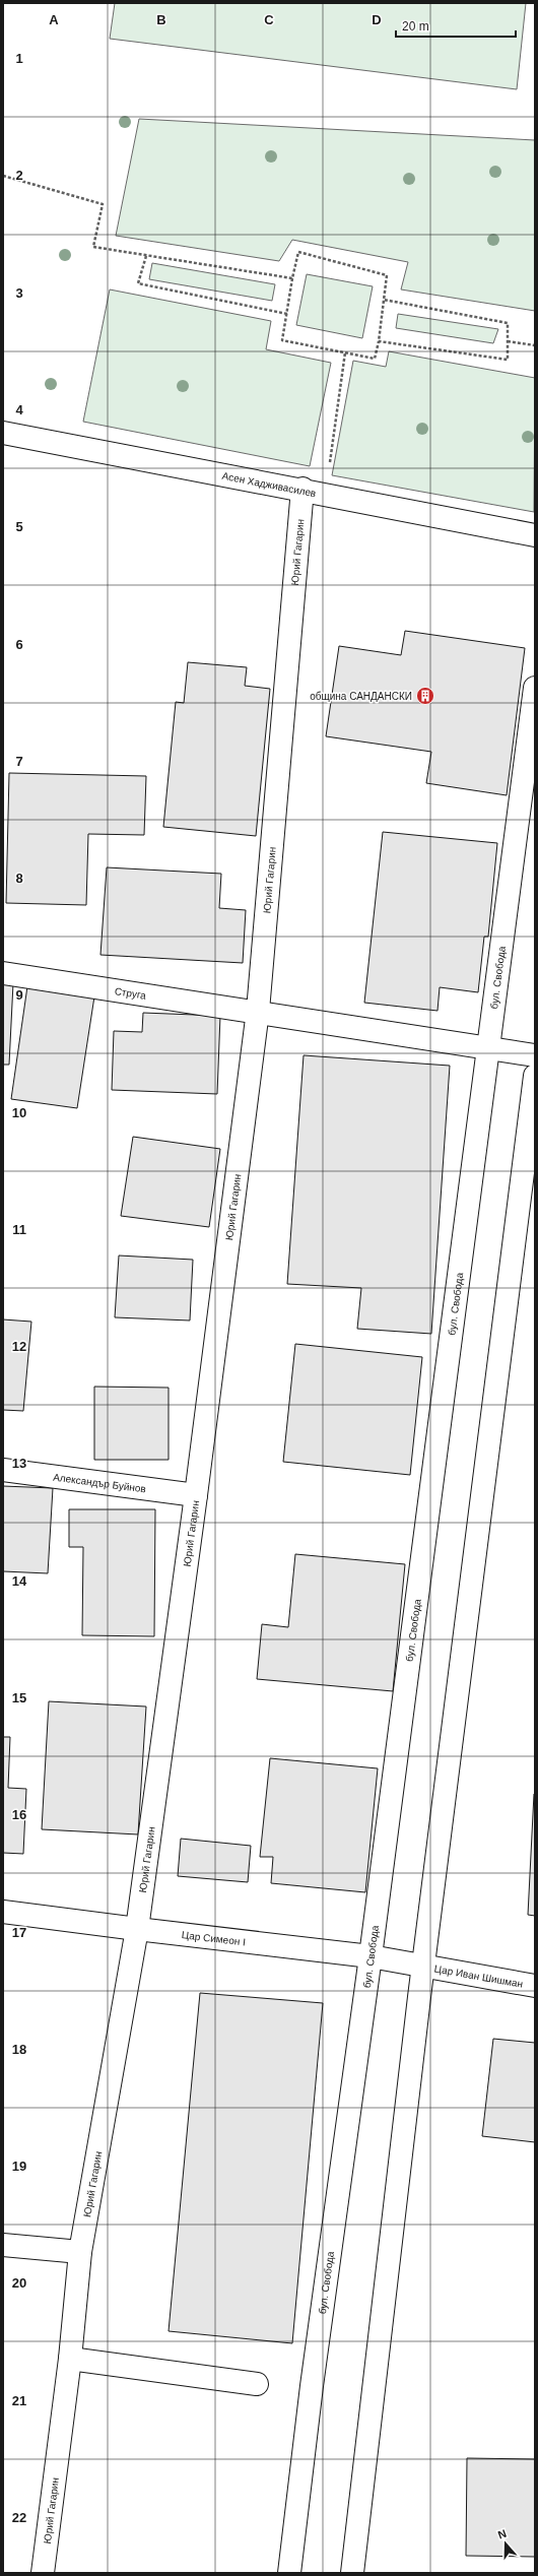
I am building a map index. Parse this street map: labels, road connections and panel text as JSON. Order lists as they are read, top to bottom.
{
  "streets": {
    "street": [
      "Асен Хадживасилев",
      "Юрий Гагарин",
      "бул. Свобода",
      "Струга",
      "Александър Буйнов",
      "Цар Симеон I",
      "Цар Иван Шишман"
    ]
  },
  "crossings": [
    ["Асен Хадживасилев", "Юрий Гагарин"],
    ["Юрий Гагарин", "Струга"],
    ["Юрий Гагарин", "Александър Буйнов"],
    ["Юрий Гагарин", "Цар Симеон I"],
    ["бул. Свобода", "Струга"],
    ["бул. Свобода", "Цар Симеон I"],
    ["Цар Симеон I", "Цар Иван Шишман"]
  ],
  "places": {
    "building": ["община САНДАНСКИ"]
  },
  "scale_bar": "20 m",
  "north": "top",
  "grid": {
    "columns": [
      "A",
      "B",
      "C",
      "D"
    ],
    "rows": [
      "1",
      "2",
      "3",
      "4",
      "5",
      "6",
      "7",
      "8",
      "9",
      "10",
      "11",
      "12",
      "13",
      "14",
      "15",
      "16",
      "17",
      "18",
      "19",
      "20",
      "21",
      "22"
    ]
  }
}
